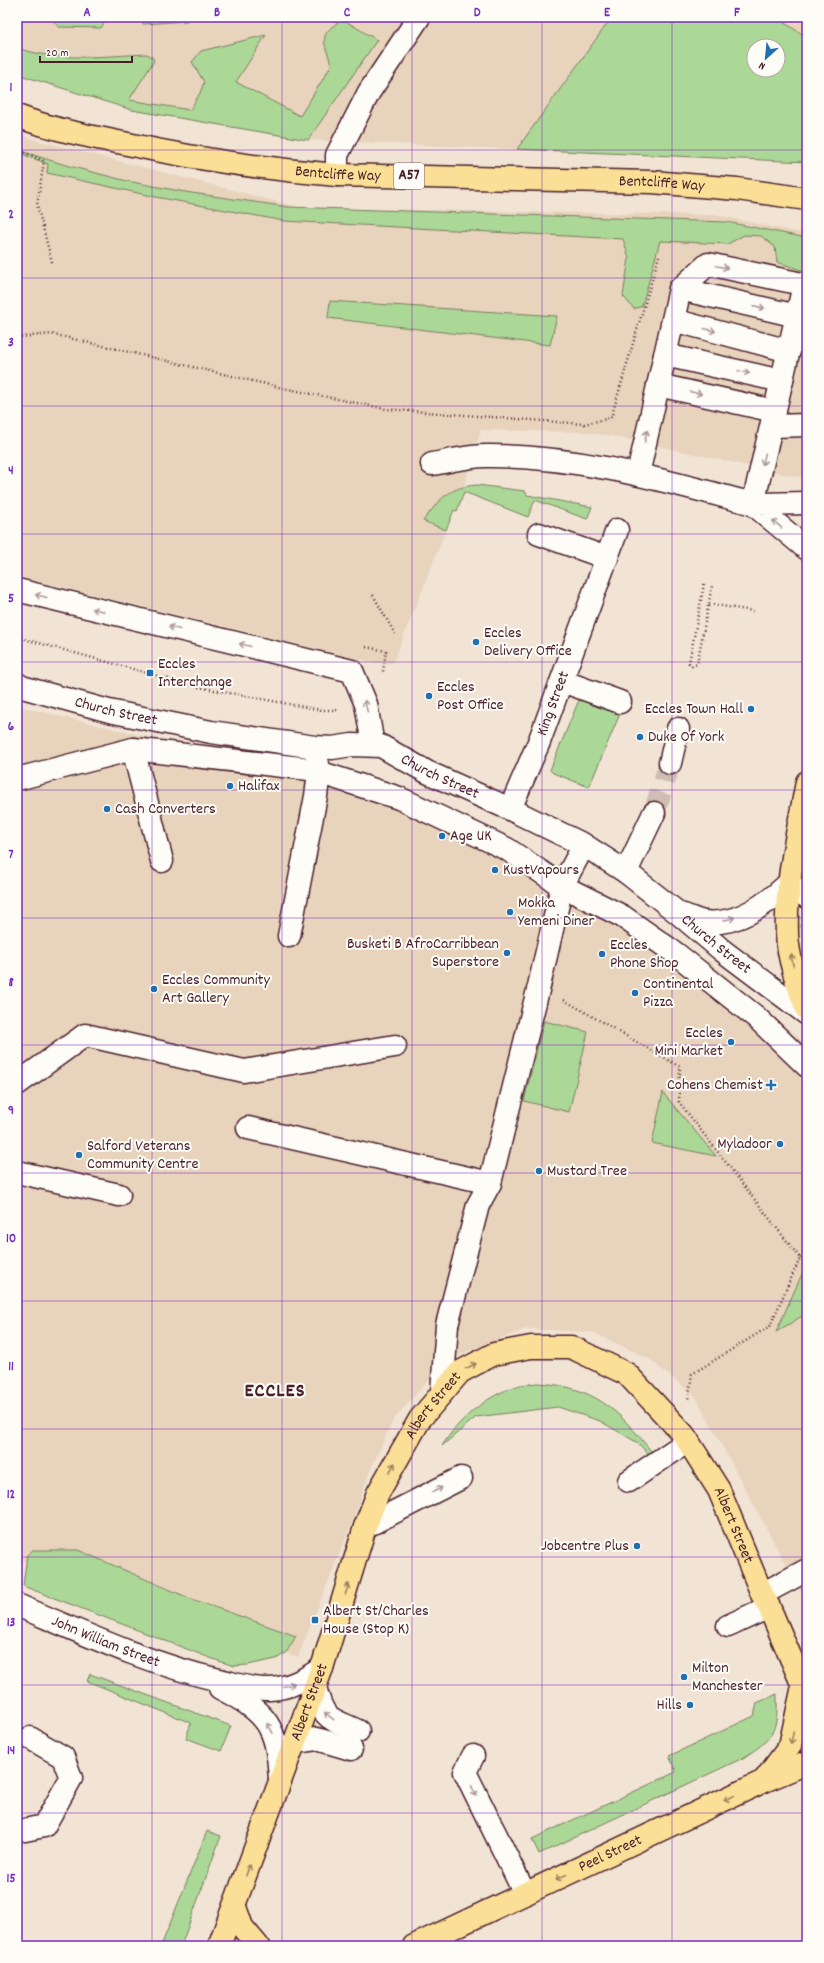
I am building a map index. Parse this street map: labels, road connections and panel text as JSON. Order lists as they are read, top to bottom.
{
  "streets": {
    "main road": [
      "Bentcliffe Way",
      "A57",
      "Albert Street",
      "Peel Street"
    ],
    "street": ["King Street", "Church Street", "John William Street"]
  },
  "crossings": [
    ["King Street", "Church Street"],
    ["Albert Street", "John William Street"],
    ["Albert Street", "Peel Street"]
  ],
  "one_way": ["Peel Street"],
  "districts": ["ECCLES"],
  "places": {
    "other": [
      "Eccles Delivery Office",
      "Eccles Post Office",
      "Eccles Town Hall",
      "Duke Of York",
      "Halifax",
      "Cash Converters",
      "Age UK",
      "KustVapours",
      "Mokka Yemeni Diner",
      "Busketi B AfroCarribbean Superstore",
      "Eccles Phone Shop",
      "Eccles Community Art Gallery",
      "Continental Pizza",
      "Eccles Mini Market",
      "Myladoor",
      "Salford Veterans Community Centre",
      "Mustard Tree",
      "Jobcentre Plus",
      "Milton Manchester",
      "Hills"
    ],
    "transit": ["Eccles Interchange", "Albert St/Charles House (Stop K)"],
    "health": ["Cohens Chemist"]
  },
  "scale_bar": "20 m",
  "north": "bottom left",
  "grid": {
    "columns": [
      "A",
      "B",
      "C",
      "D",
      "E",
      "F"
    ],
    "rows": [
      "1",
      "2",
      "3",
      "4",
      "5",
      "6",
      "7",
      "8",
      "9",
      "10",
      "11",
      "12",
      "13",
      "14",
      "15"
    ]
  }
}
